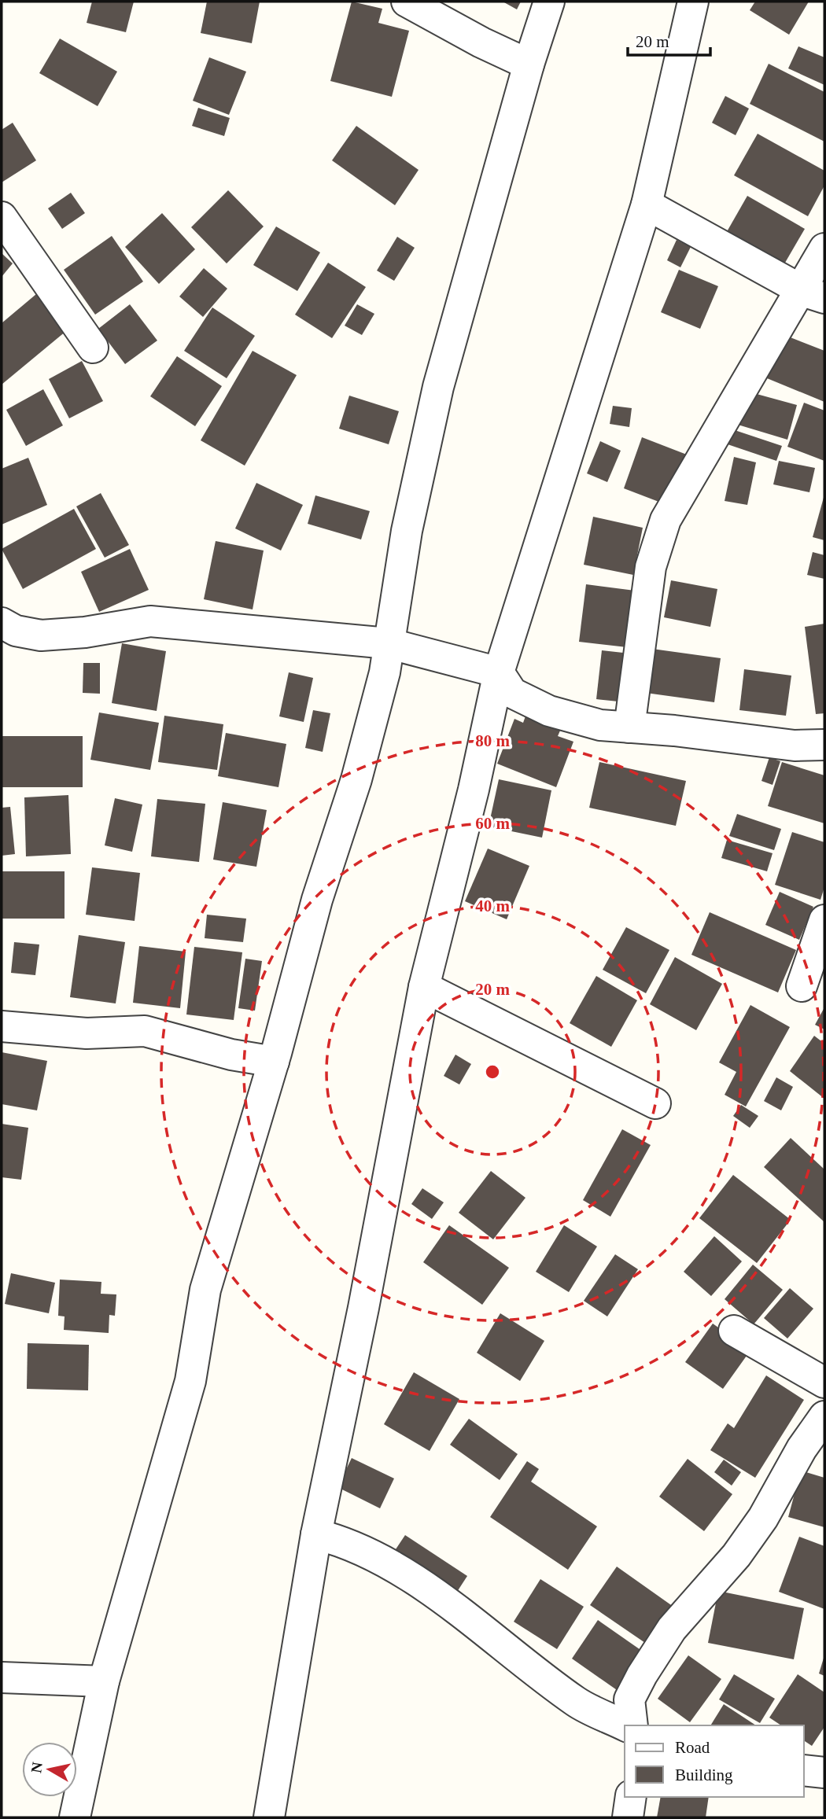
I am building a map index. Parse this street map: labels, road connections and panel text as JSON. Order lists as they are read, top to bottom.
{
  "legend": ["Road", "Building"],
  "scale_bar": "20 m",
  "north": "left",
  "rings": [
    "80 m",
    "60 m",
    "40 m",
    "20 m"
  ]
}
